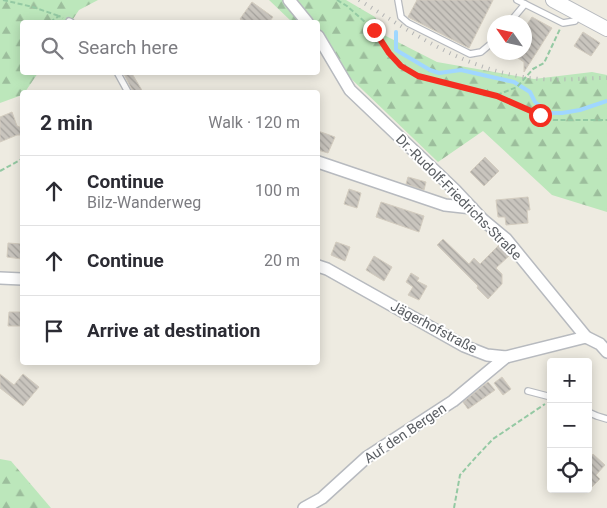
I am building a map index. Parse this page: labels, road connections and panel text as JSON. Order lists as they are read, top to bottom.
{
  "streets": {
    "street": ["Dr.-Rudolf-Friedrichs-Straße", "Jägerhofstraße", "Auf den Bergen"]
  },
  "crossings": [
    ["Dr.-Rudolf-Friedrichs-Straße", "Jägerhofstraße"],
    ["Jägerhofstraße", "Auf den Bergen"]
  ],
  "north": "top left",
  "page": {
    "search": "Search here",
    "heading": ["2 min", "Walk · 120 m"],
    "list": [
      ["Continue", "Bilz-Wanderweg", "100 m"],
      ["Continue", "20 m"],
      "Arrive at destination"
    ],
    "map_buttons": ["+", "−"]
  }
}
